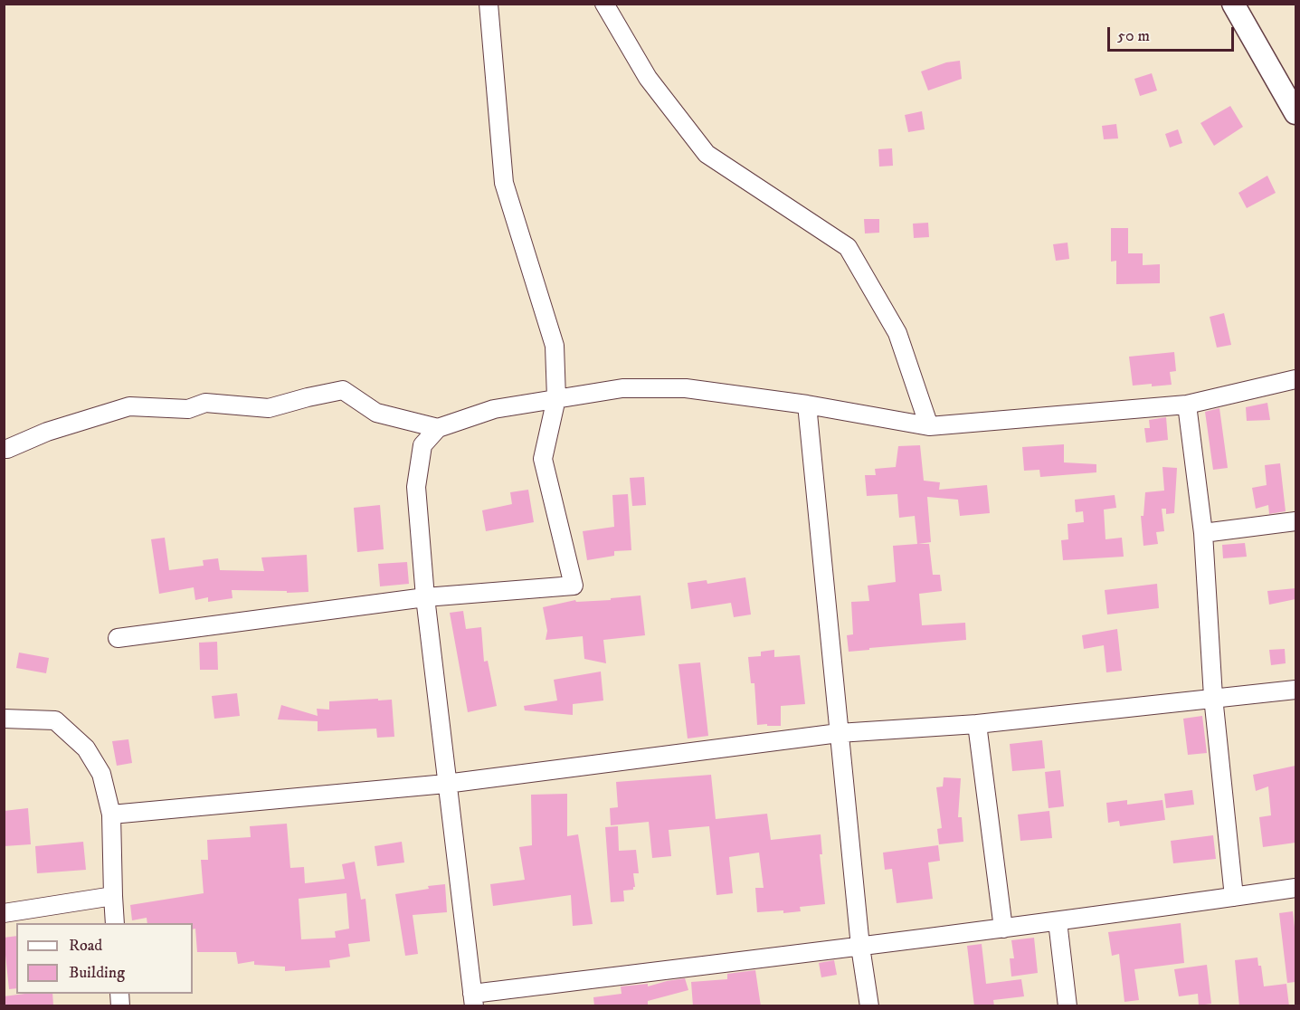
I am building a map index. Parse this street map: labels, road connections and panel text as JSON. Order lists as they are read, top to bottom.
{
  "legend": ["Road", "Building"],
  "scale_bar": "50 m"
}
